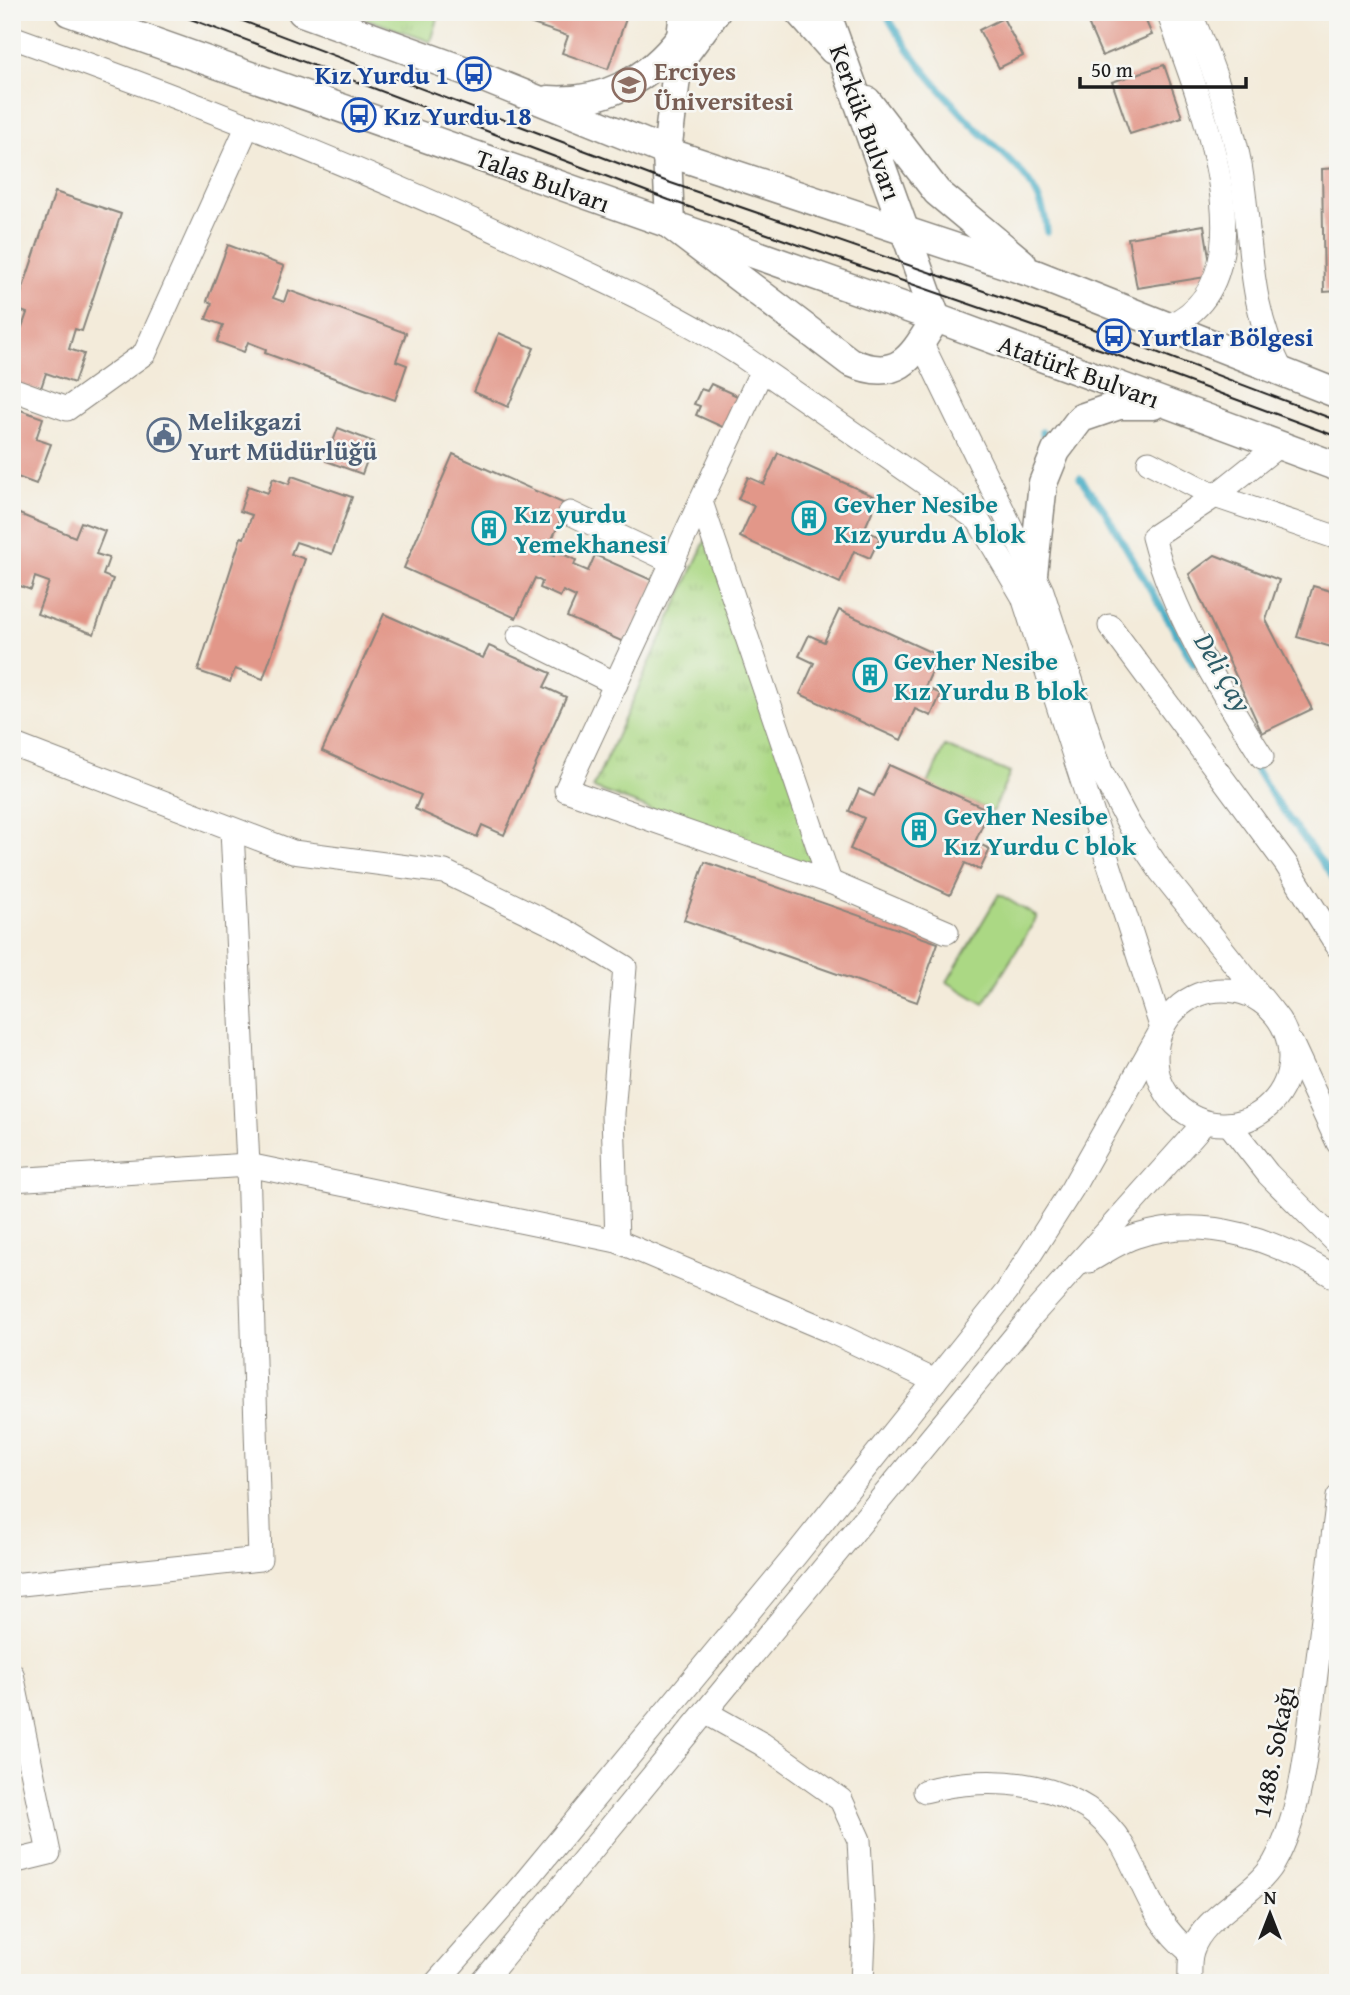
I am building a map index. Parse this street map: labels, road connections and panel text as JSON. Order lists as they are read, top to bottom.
{
  "streets": {
    "main road": ["Kerkük Bulvarı", "Talas Bulvarı", "Atatürk Bulvarı"],
    "street": ["1488. Sokağı"]
  },
  "crossings": [
    ["Kerkük Bulvarı", "Atatürk Bulvarı"],
    ["Talas Bulvarı", "Atatürk Bulvarı"]
  ],
  "water": ["Deli Çay"],
  "places": {
    "bus stop": ["Kız Yurdu 1", "Kız Yurdu 18", "Yurtlar Bölgesi"],
    "school or university": ["Erciyes Üniversitesi"],
    "public building": ["Melikgazi Yurt Müdürlüğü"],
    "building": [
      "Gevher Nesibe Kız yurdu A blok",
      "Kız yurdu Yemekhanesi",
      "Gevher Nesibe Kız Yurdu B blok",
      "Gevher Nesibe Kız Yurdu C blok"
    ]
  },
  "scale_bar": "50 m",
  "north": "top"
}
